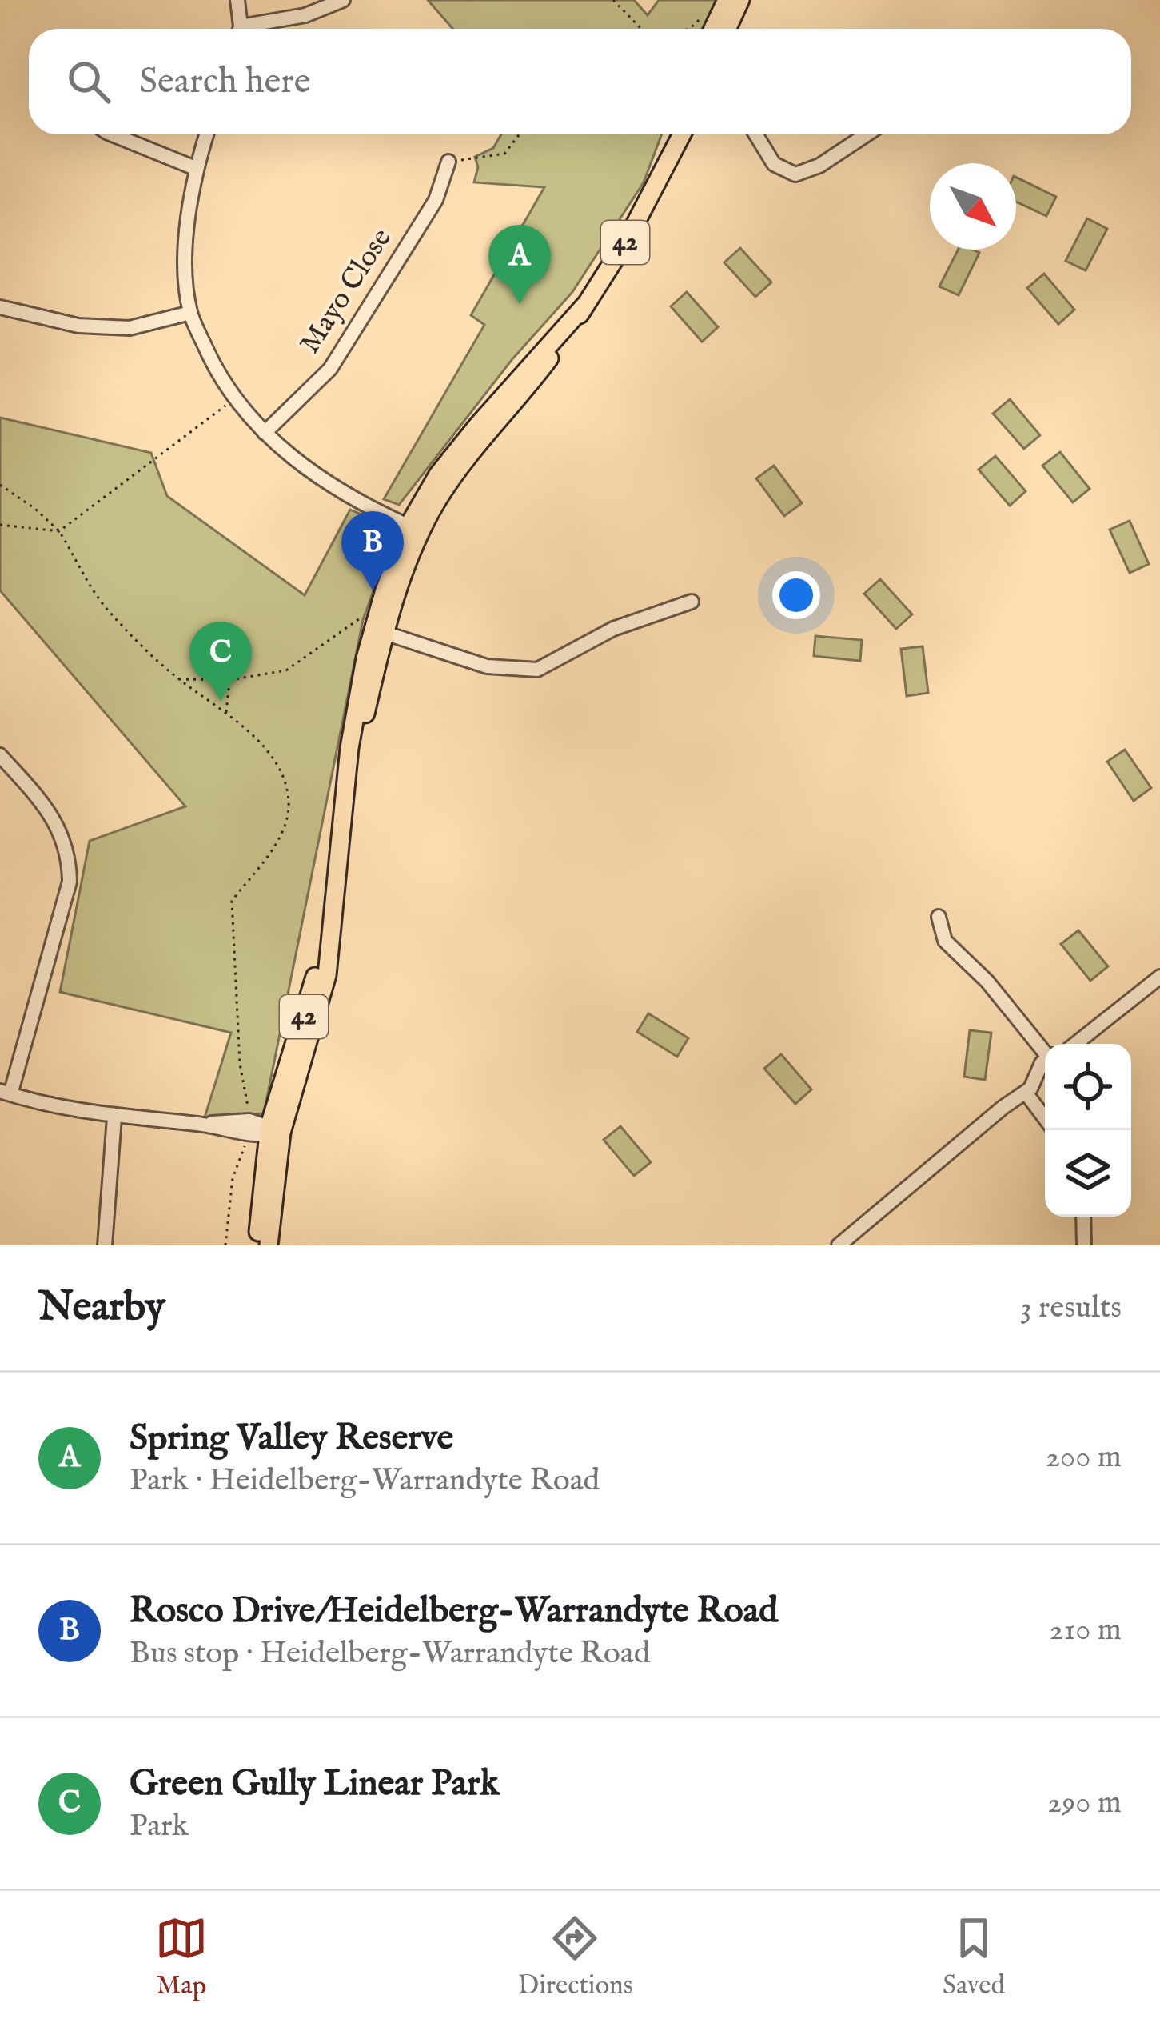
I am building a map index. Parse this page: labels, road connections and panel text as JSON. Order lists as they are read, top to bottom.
{
  "streets": {
    "main road": ["42"],
    "street": ["Mayo Close"]
  },
  "north": "bottom right",
  "page": {
    "search": "Search here",
    "pins": ["A", "B", "C"],
    "heading": ["Nearby", "3 results"],
    "list": [
      {
        "mark": "A",
        "name": "Spring Valley Reserve",
        "note": "Park · Heidelberg-Warrandyte Road",
        "value": "200 m"
      },
      {
        "mark": "B",
        "name": "Rosco Drive/Heidelberg-Warrandyte Road",
        "note": "Bus stop · Heidelberg-Warrandyte Road",
        "value": "210 m"
      },
      {
        "mark": "C",
        "name": "Green Gully Linear Park",
        "note": "Park",
        "value": "290 m"
      }
    ],
    "nav": ["Map", "Directions", "Saved"]
  }
}
